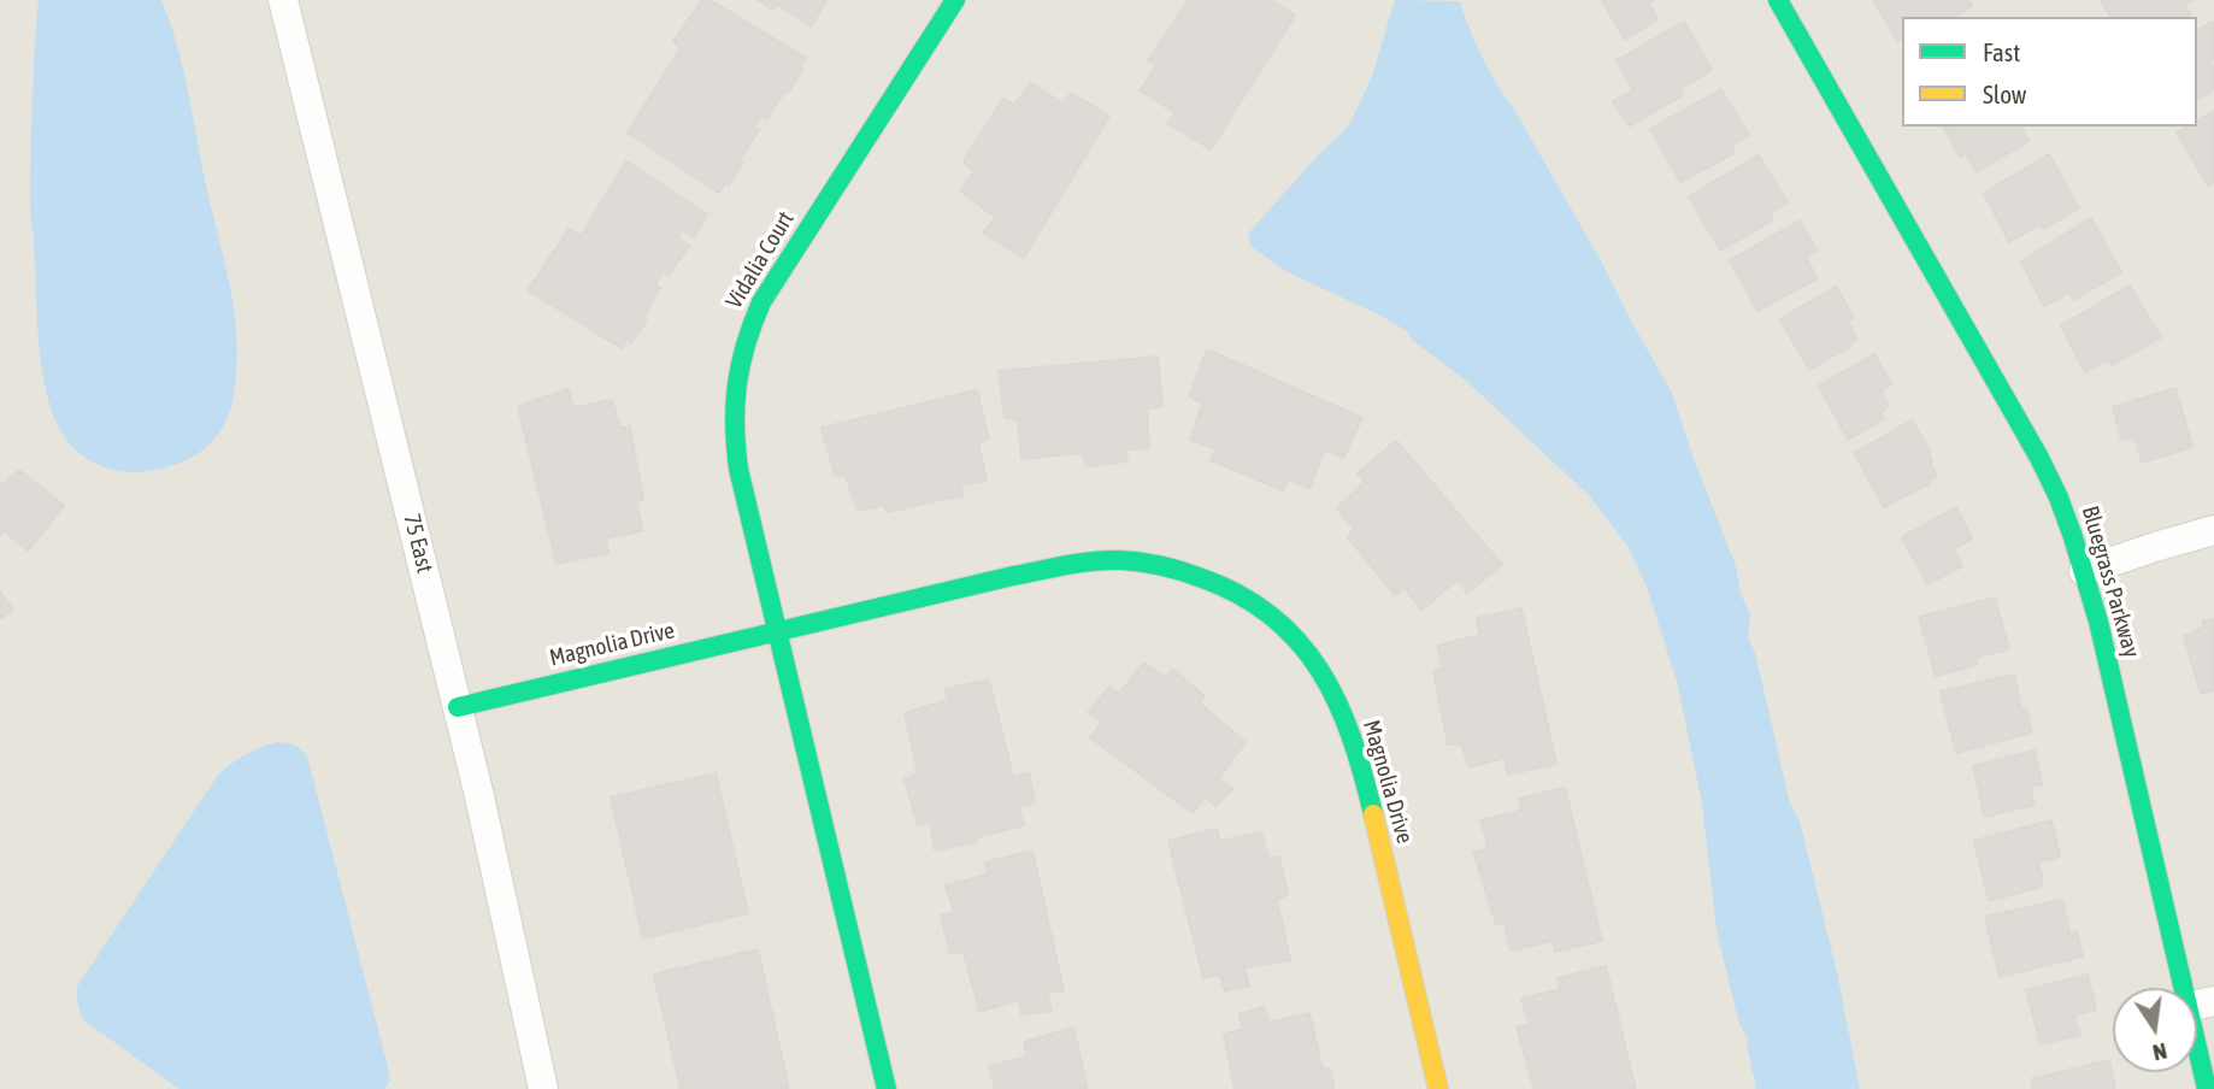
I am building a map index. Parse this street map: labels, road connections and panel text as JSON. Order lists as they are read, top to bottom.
{
  "streets": {
    "street": [
      "Vidalia Court",
      "75 East",
      "Bluegrass Parkway",
      "Magnolia Drive"
    ]
  },
  "crossings": [
    ["Vidalia Court", "Magnolia Drive"],
    ["75 East", "Magnolia Drive"]
  ],
  "legend": ["Fast", "Slow"],
  "north": "bottom"
}
